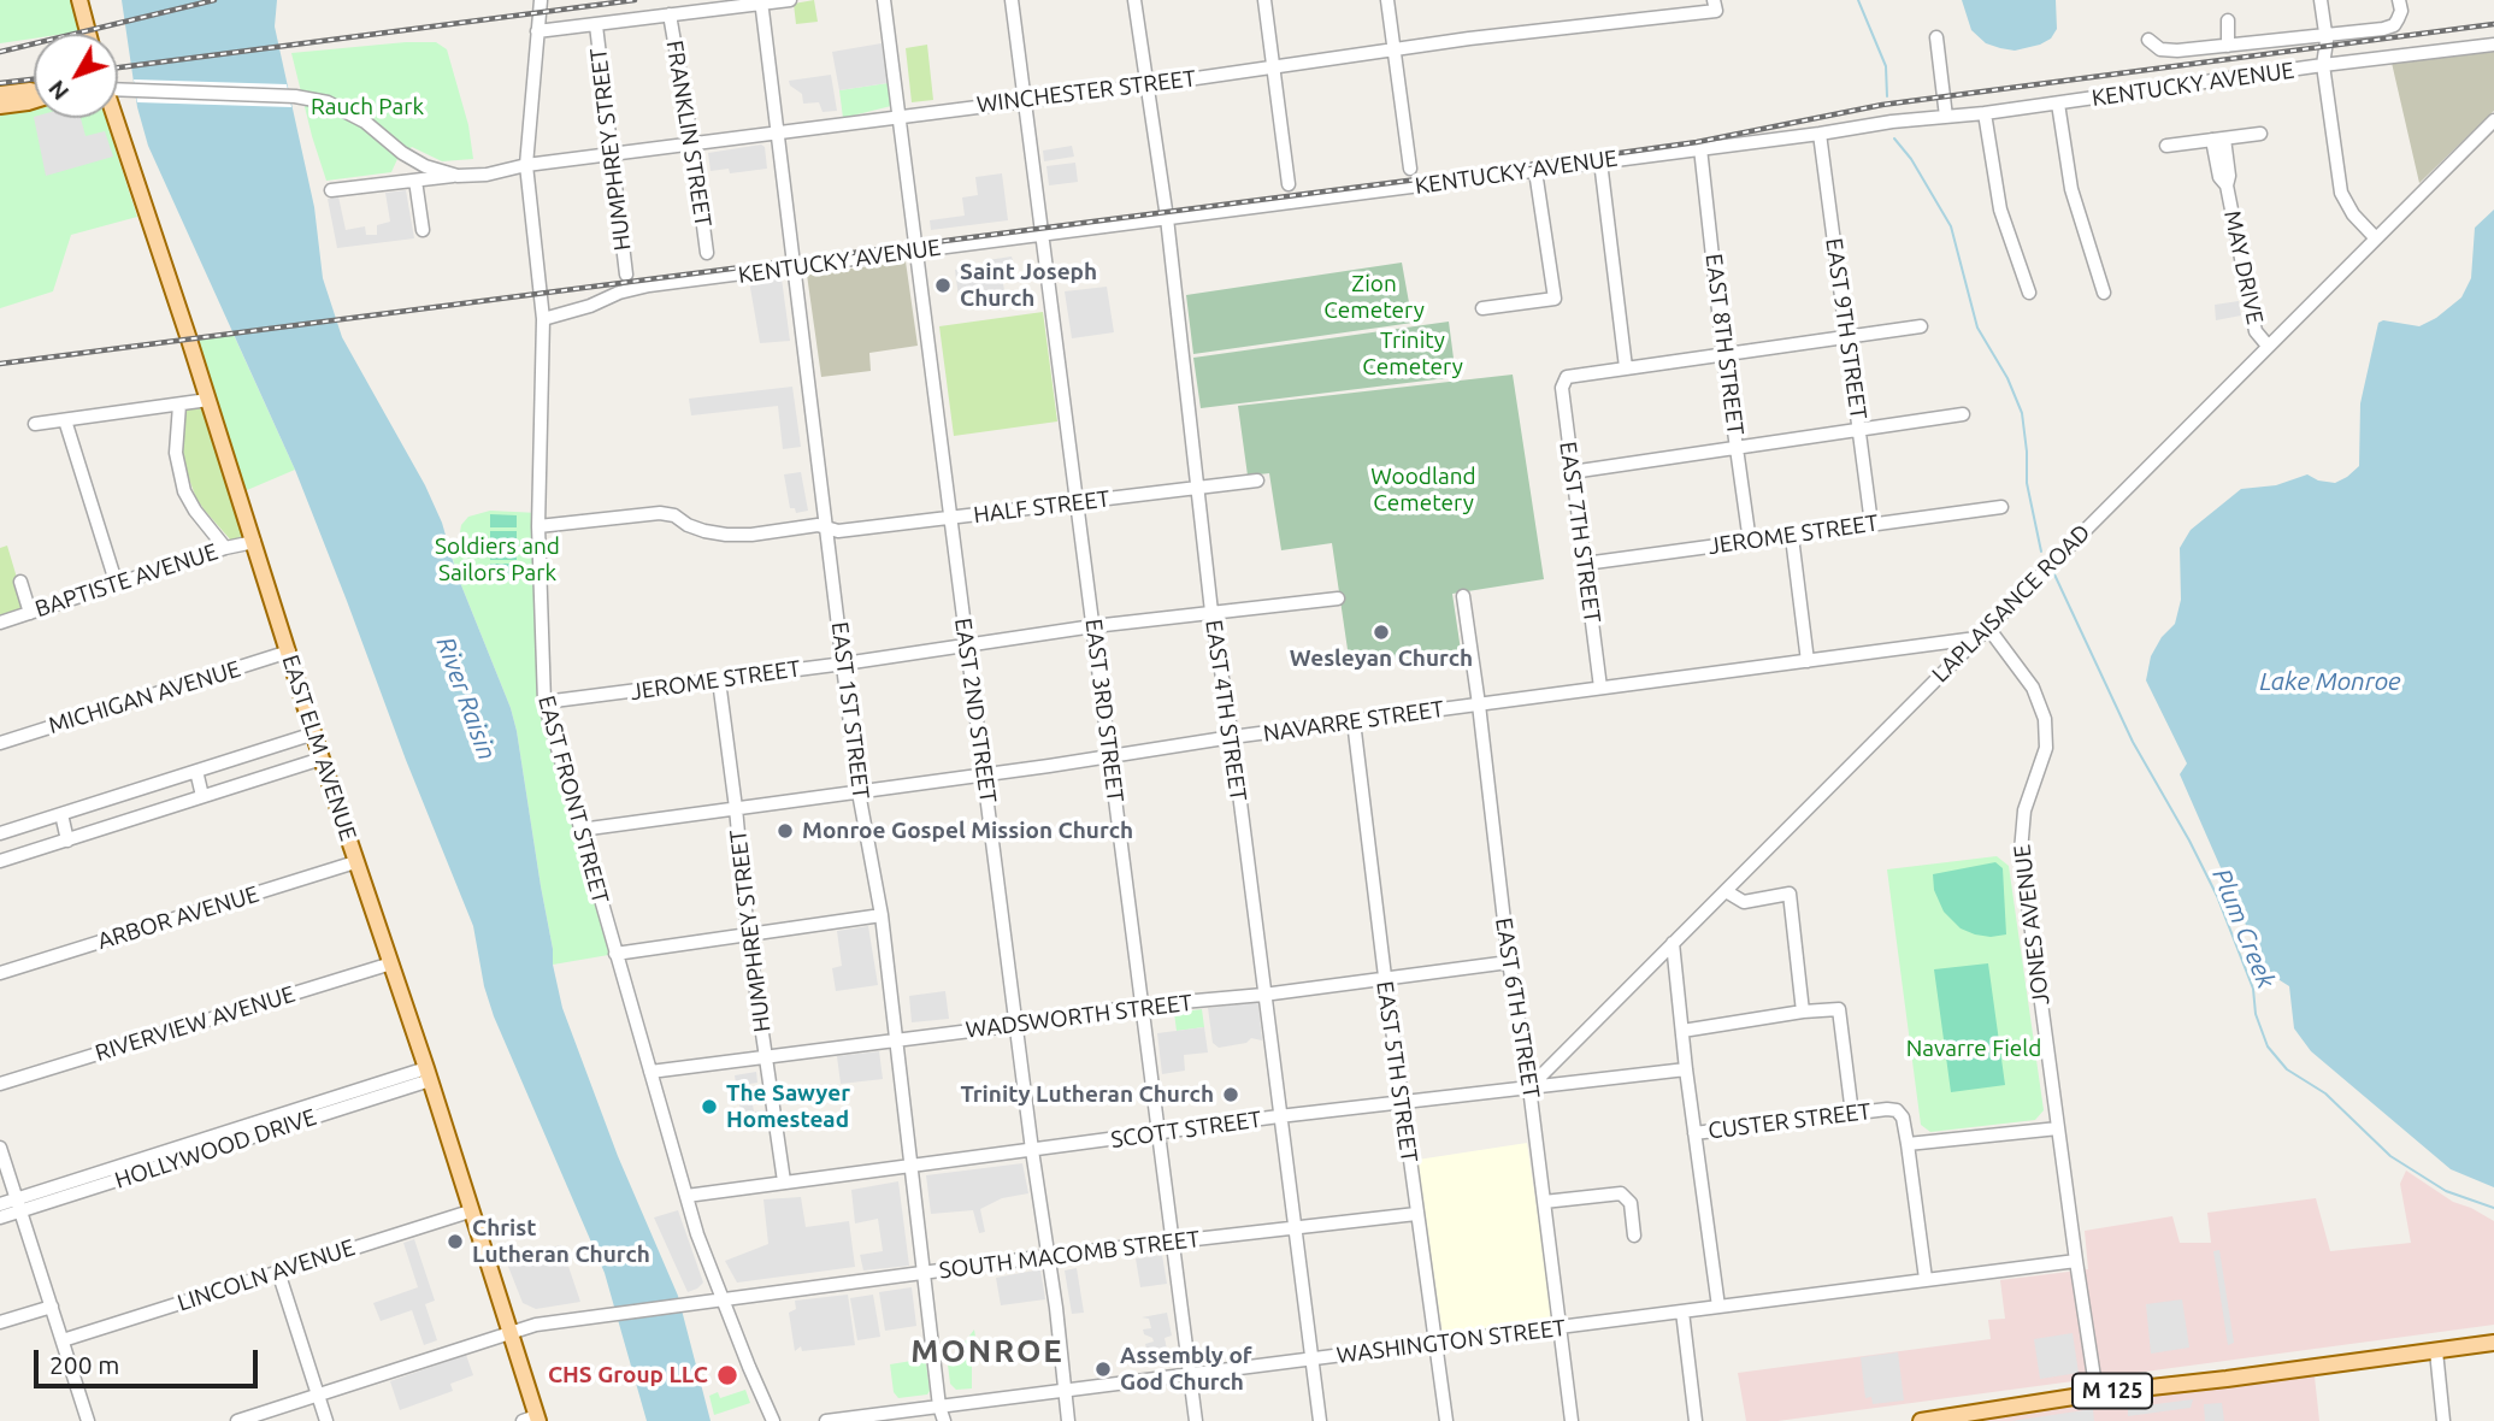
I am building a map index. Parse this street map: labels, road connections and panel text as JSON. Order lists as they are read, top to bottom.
{
  "streets": {
    "main road": ["EAST ELM AVENUE", "M 125"],
    "street": [
      "KENTUCKY AVENUE",
      "WINCHESTER STREET",
      "FRANKLIN STREET",
      "HUMPHREY STREET",
      "MAY DRIVE",
      "EAST 9TH STREET",
      "EAST 8TH STREET",
      "HALF STREET",
      "EAST 7TH STREET",
      "JEROME STREET",
      "BAPTISTE AVENUE",
      "LAPLAISANCE ROAD",
      "MICHIGAN AVENUE",
      "EAST 1ST STREET",
      "EAST 2ND STREET",
      "EAST 3RD STREET",
      "EAST 4TH STREET",
      "NAVARRE STREET",
      "EAST FRONT STREET",
      "ARBOR AVENUE",
      "JONES AVENUE",
      "EAST 6TH STREET",
      "WADSWORTH STREET",
      "RIVERVIEW AVENUE",
      "EAST 5TH STREET",
      "CUSTER STREET",
      "SCOTT STREET",
      "HOLLYWOOD DRIVE",
      "SOUTH MACOMB STREET",
      "LINCOLN AVENUE",
      "WASHINGTON STREET"
    ]
  },
  "crossings": [
    ["KENTUCKY AVENUE", "EAST 9TH STREET"],
    ["KENTUCKY AVENUE", "EAST 8TH STREET"],
    ["KENTUCKY AVENUE", "EAST 1ST STREET"],
    ["KENTUCKY AVENUE", "EAST 2ND STREET"],
    ["KENTUCKY AVENUE", "EAST 3RD STREET"],
    ["KENTUCKY AVENUE", "EAST 4TH STREET"],
    ["KENTUCKY AVENUE", "EAST FRONT STREET"],
    ["WINCHESTER STREET", "FRANKLIN STREET"],
    ["WINCHESTER STREET", "HUMPHREY STREET"],
    ["WINCHESTER STREET", "EAST 1ST STREET"],
    ["WINCHESTER STREET", "EAST 2ND STREET"],
    ["WINCHESTER STREET", "EAST 3RD STREET"],
    ["WINCHESTER STREET", "EAST 4TH STREET"],
    ["WINCHESTER STREET", "EAST FRONT STREET"],
    ["HUMPHREY STREET", "JEROME STREET"],
    ["HUMPHREY STREET", "NAVARRE STREET"],
    ["HUMPHREY STREET", "WADSWORTH STREET"],
    ["HUMPHREY STREET", "SCOTT STREET"],
    ["MAY DRIVE", "LAPLAISANCE ROAD"],
    ["EAST 9TH STREET", "JEROME STREET"],
    ["EAST 8TH STREET", "JEROME STREET"],
    ["HALF STREET", "EAST 1ST STREET"],
    ["HALF STREET", "EAST 2ND STREET"],
    ["HALF STREET", "EAST 3RD STREET"],
    ["HALF STREET", "EAST 4TH STREET"],
    ["HALF STREET", "EAST FRONT STREET"],
    ["EAST 7TH STREET", "JEROME STREET"],
    ["EAST 7TH STREET", "NAVARRE STREET"],
    ["JEROME STREET", "EAST 1ST STREET"],
    ["JEROME STREET", "EAST 2ND STREET"],
    ["JEROME STREET", "EAST 3RD STREET"],
    ["JEROME STREET", "EAST 4TH STREET"],
    ["JEROME STREET", "EAST FRONT STREET"],
    ["BAPTISTE AVENUE", "EAST ELM AVENUE"],
    ["LAPLAISANCE ROAD", "NAVARRE STREET"],
    ["LAPLAISANCE ROAD", "JONES AVENUE"],
    ["LAPLAISANCE ROAD", "EAST 6TH STREET"],
    ["LAPLAISANCE ROAD", "SCOTT STREET"],
    ["MICHIGAN AVENUE", "EAST ELM AVENUE"],
    ["EAST 1ST STREET", "NAVARRE STREET"],
    ["EAST 1ST STREET", "WADSWORTH STREET"],
    ["EAST 1ST STREET", "SCOTT STREET"],
    ["EAST 1ST STREET", "SOUTH MACOMB STREET"],
    ["EAST 1ST STREET", "WASHINGTON STREET"],
    ["EAST 2ND STREET", "NAVARRE STREET"],
    ["EAST 2ND STREET", "WADSWORTH STREET"],
    ["EAST 2ND STREET", "SCOTT STREET"],
    ["EAST 2ND STREET", "SOUTH MACOMB STREET"],
    ["EAST 2ND STREET", "WASHINGTON STREET"],
    ["EAST 3RD STREET", "NAVARRE STREET"],
    ["EAST 3RD STREET", "WADSWORTH STREET"],
    ["EAST 3RD STREET", "SCOTT STREET"],
    ["EAST 3RD STREET", "SOUTH MACOMB STREET"],
    ["EAST 3RD STREET", "WASHINGTON STREET"],
    ["EAST 4TH STREET", "NAVARRE STREET"],
    ["EAST 4TH STREET", "WADSWORTH STREET"],
    ["EAST 4TH STREET", "SCOTT STREET"],
    ["EAST 4TH STREET", "SOUTH MACOMB STREET"],
    ["EAST 4TH STREET", "WASHINGTON STREET"],
    ["NAVARRE STREET", "EAST FRONT STREET"],
    ["NAVARRE STREET", "EAST 6TH STREET"],
    ["NAVARRE STREET", "EAST 5TH STREET"],
    ["EAST ELM AVENUE", "ARBOR AVENUE"],
    ["EAST ELM AVENUE", "RIVERVIEW AVENUE"],
    ["EAST ELM AVENUE", "HOLLYWOOD DRIVE"],
    ["EAST ELM AVENUE", "SOUTH MACOMB STREET"],
    ["EAST ELM AVENUE", "LINCOLN AVENUE"],
    ["EAST FRONT STREET", "WADSWORTH STREET"],
    ["EAST FRONT STREET", "SCOTT STREET"],
    ["EAST FRONT STREET", "SOUTH MACOMB STREET"],
    ["JONES AVENUE", "WASHINGTON STREET"],
    ["JONES AVENUE", "M 125"],
    ["EAST 6TH STREET", "WADSWORTH STREET"],
    ["EAST 6TH STREET", "SCOTT STREET"],
    ["EAST 6TH STREET", "WASHINGTON STREET"],
    ["WADSWORTH STREET", "EAST 5TH STREET"],
    ["EAST 5TH STREET", "SCOTT STREET"],
    ["EAST 5TH STREET", "SOUTH MACOMB STREET"],
    ["EAST 5TH STREET", "WASHINGTON STREET"]
  ],
  "districts": ["MONROE"],
  "water": ["Lake Monroe", "River Raisin", "Plum Creek"],
  "parks": [
    "Rauch Park",
    "Zion Cemetery",
    "Trinity Cemetery",
    "Woodland Cemetery",
    "Soldiers and Sailors Park",
    "Navarre Field"
  ],
  "places": [
    "Saint Joseph Church",
    "Wesleyan Church",
    "Monroe Gospel Mission Church",
    "Trinity Lutheran Church",
    "The Sawyer Homestead",
    "Christ Lutheran Church",
    "Assembly of God Church",
    "CHS Group LLC"
  ],
  "scale_bar": "200 m",
  "north": "bottom left"
}
